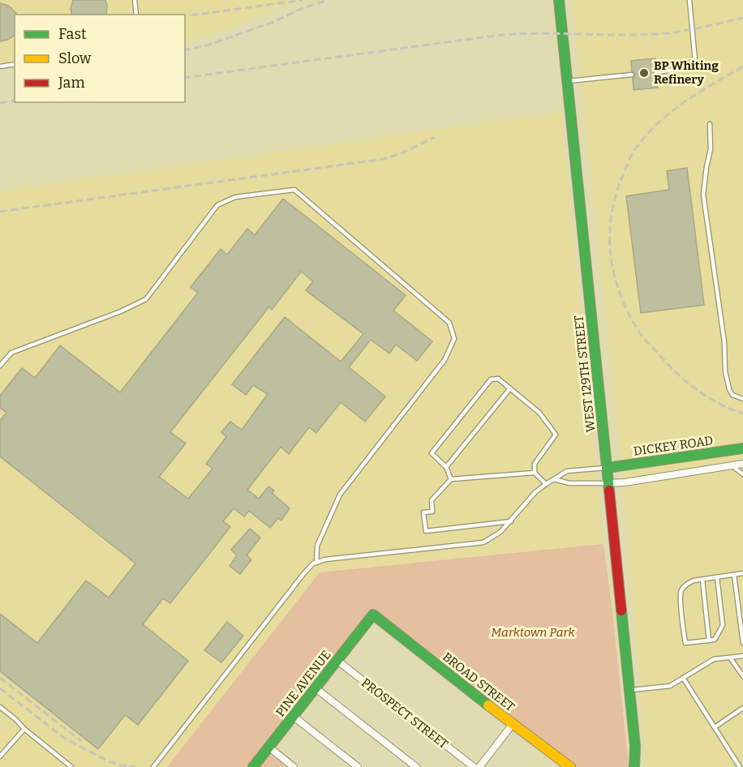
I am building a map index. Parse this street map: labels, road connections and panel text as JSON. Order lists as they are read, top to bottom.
{
  "streets": {
    "main road": [
      "WEST 129TH STREET",
      "DICKEY ROAD",
      "BROAD STREET",
      "PINE AVENUE"
    ],
    "street": ["PROSPECT STREET"]
  },
  "crossings": [
    ["WEST 129TH STREET", "DICKEY ROAD"],
    ["BROAD STREET", "PINE AVENUE"],
    ["PINE AVENUE", "PROSPECT STREET"]
  ],
  "parks": ["Marktown Park"],
  "places": ["BP Whiting Refinery"],
  "legend": ["Fast", "Slow", "Jam"]
}
